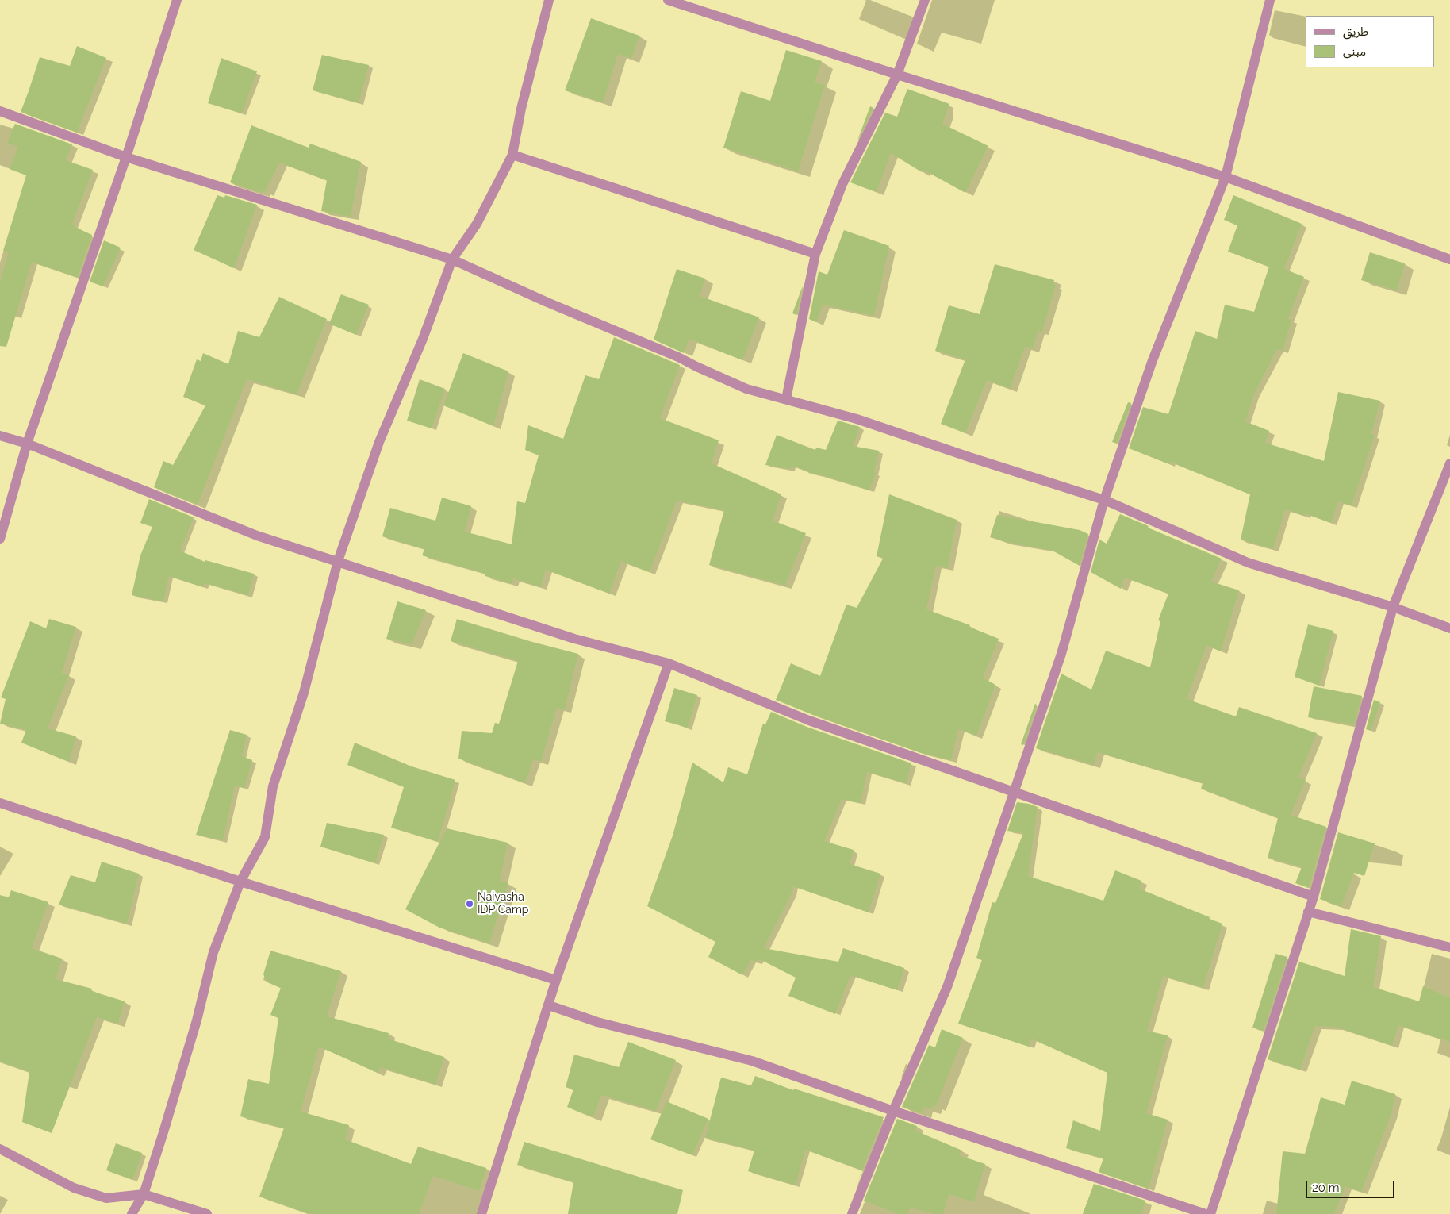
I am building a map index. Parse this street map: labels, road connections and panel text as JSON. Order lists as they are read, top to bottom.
{
  "places": ["Naivasha IDP Camp"],
  "legend": ["طريق", "مبنى"],
  "scale_bar": "20 m"
}
